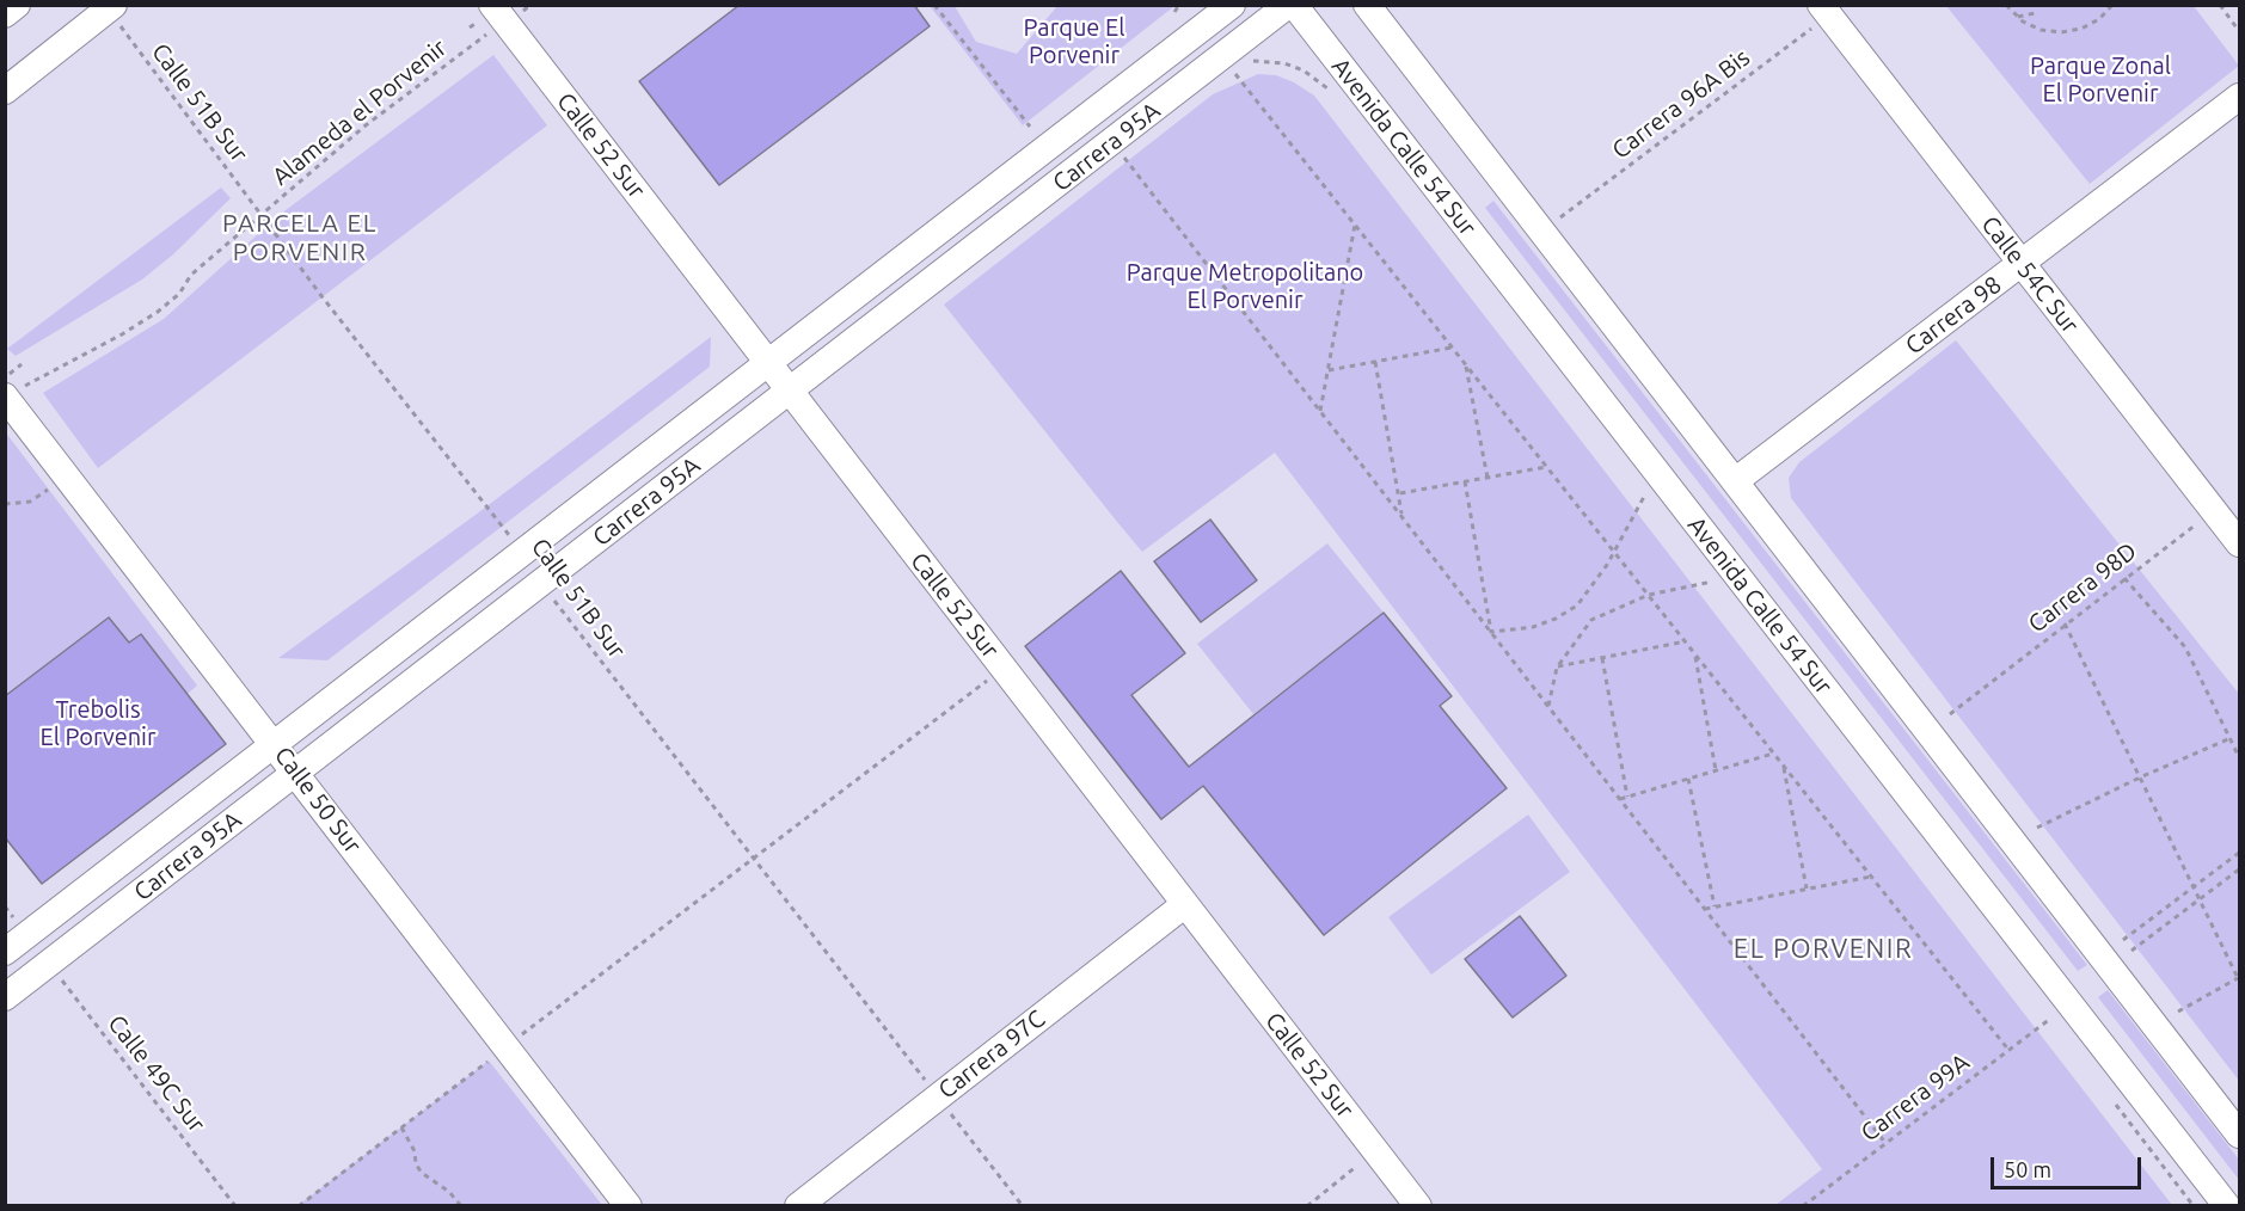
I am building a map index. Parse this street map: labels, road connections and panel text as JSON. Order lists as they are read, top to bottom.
{
  "streets": {
    "street": [
      "Calle 52 Sur",
      "Carrera 95A",
      "Avenida Calle 54 Sur",
      "Calle 54C Sur",
      "Carrera 98",
      "Calle 50 Sur",
      "Carrera 97C"
    ],
    "path": [
      "Calle 51B Sur",
      "Carrera 96A Bis",
      "Alameda el Porvenir",
      "Carrera 98D",
      "Calle 49C Sur",
      "Carrera 99A"
    ]
  },
  "crossings": [
    ["Calle 51B Sur", "Alameda el Porvenir"],
    ["Calle 51B Sur", "Carrera 95A"],
    ["Calle 51B Sur", "Carrera 97C"],
    ["Carrera 96A Bis", "Calle 54C Sur"],
    ["Alameda el Porvenir", "Calle 52 Sur"],
    ["Alameda el Porvenir", "Calle 50 Sur"],
    ["Calle 52 Sur", "Carrera 95A"],
    ["Calle 52 Sur", "Carrera 97C"],
    ["Carrera 95A", "Avenida Calle 54 Sur"],
    ["Carrera 95A", "Calle 50 Sur"],
    ["Carrera 95A", "Calle 49C Sur"],
    ["Calle 54C Sur", "Carrera 98"],
    ["Calle 54C Sur", "Carrera 98D"]
  ],
  "districts": ["PARCELA EL PORVENIR", "EL PORVENIR"],
  "parks": [
    "Parque El Porvenir",
    "Parque Zonal El Porvenir",
    "Parque Metropolitano El Porvenir",
    "Trebolis El Porvenir"
  ],
  "scale_bar": "50 m"
}
